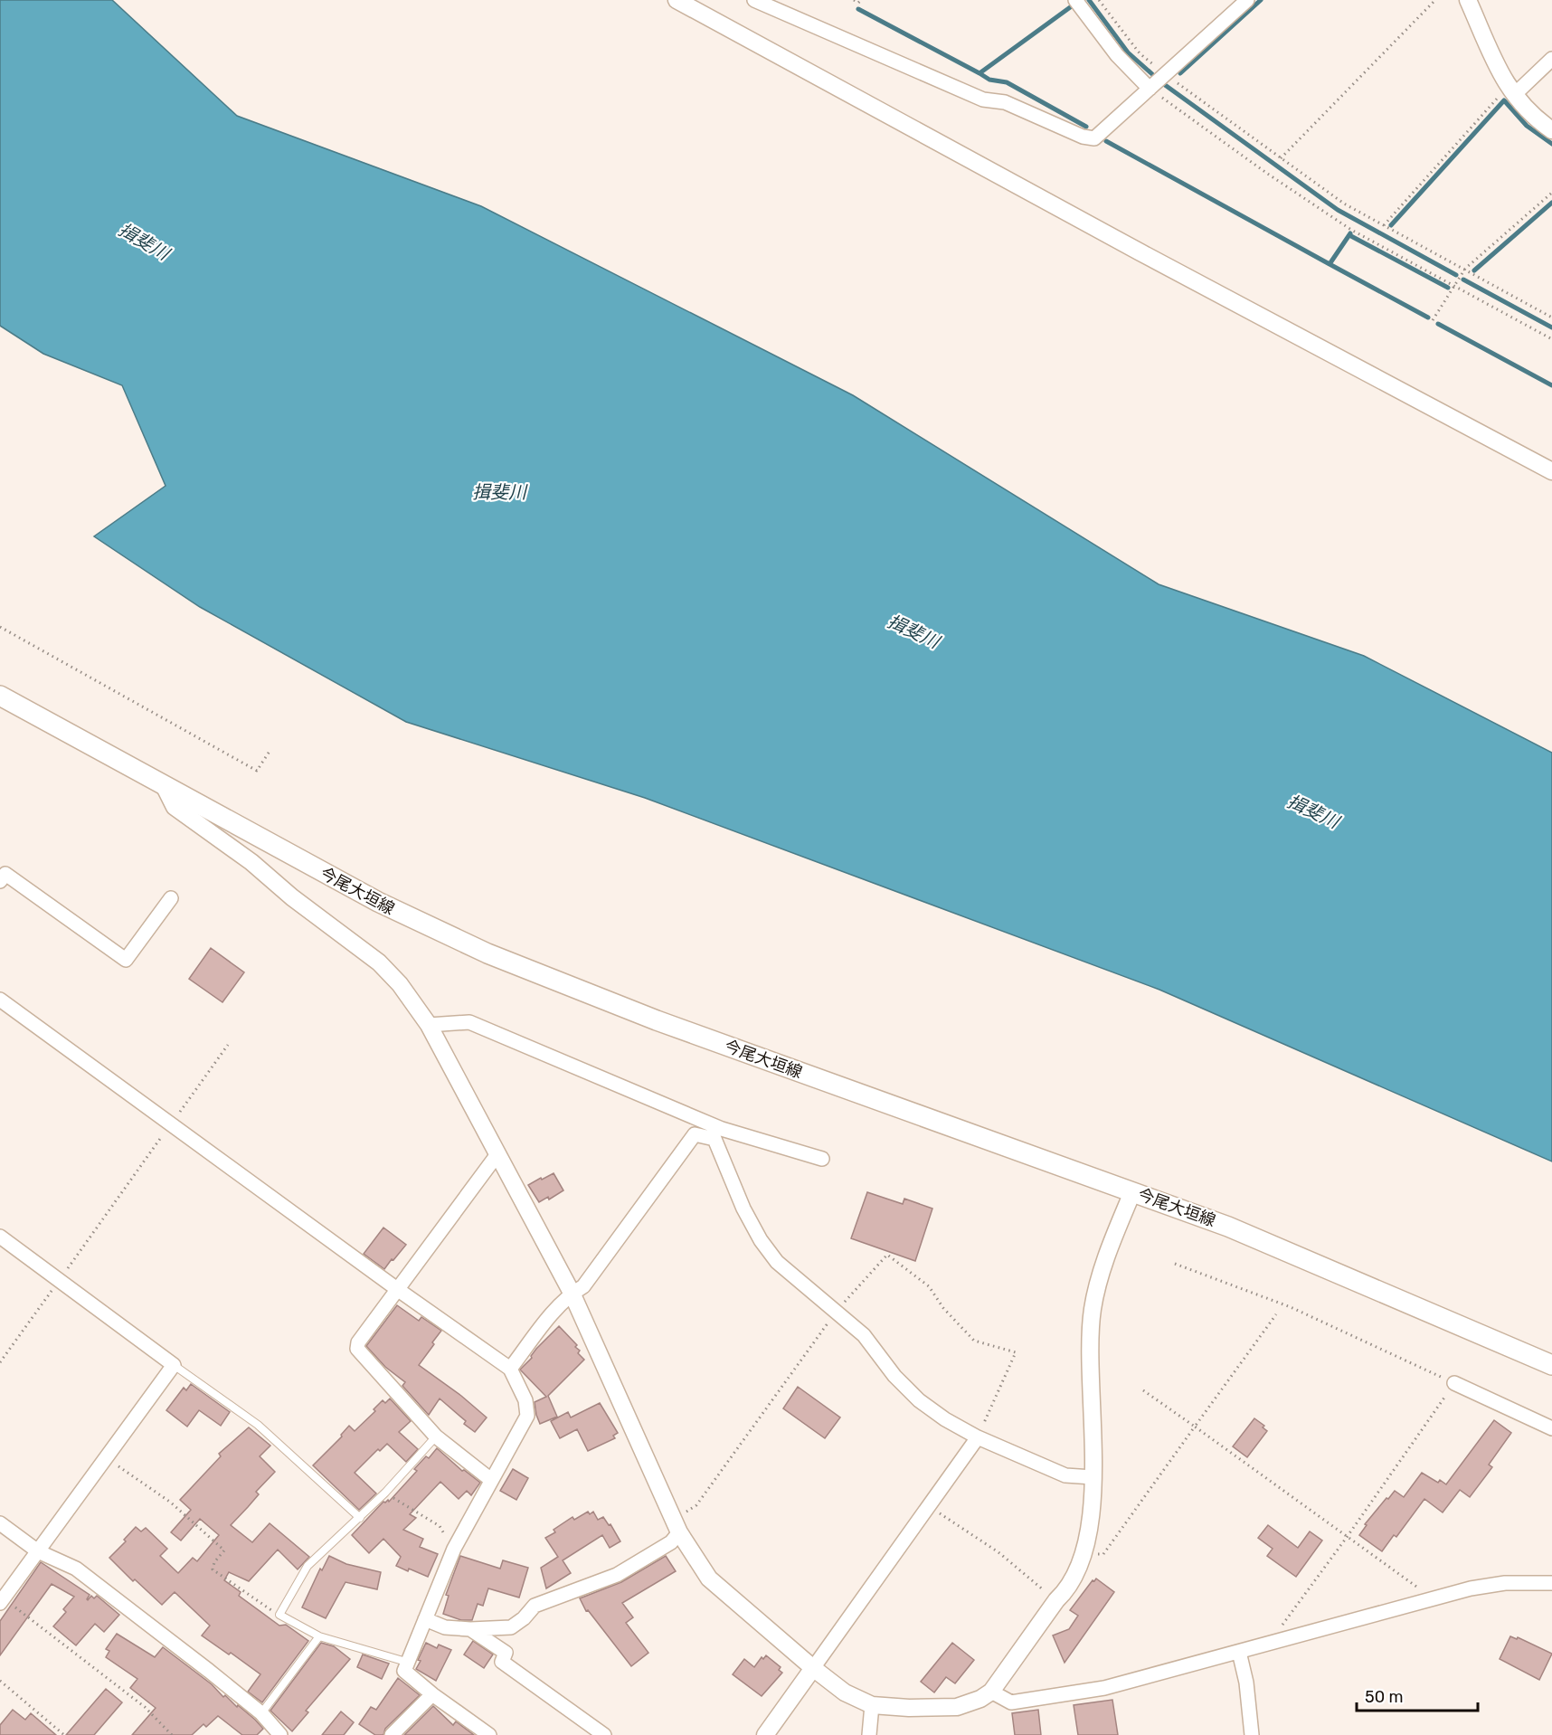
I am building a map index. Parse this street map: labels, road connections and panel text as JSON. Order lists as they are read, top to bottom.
{
  "streets": {
    "main road": ["今尾大垣線"]
  },
  "water": ["揖斐川"],
  "scale_bar": "50 m"
}
